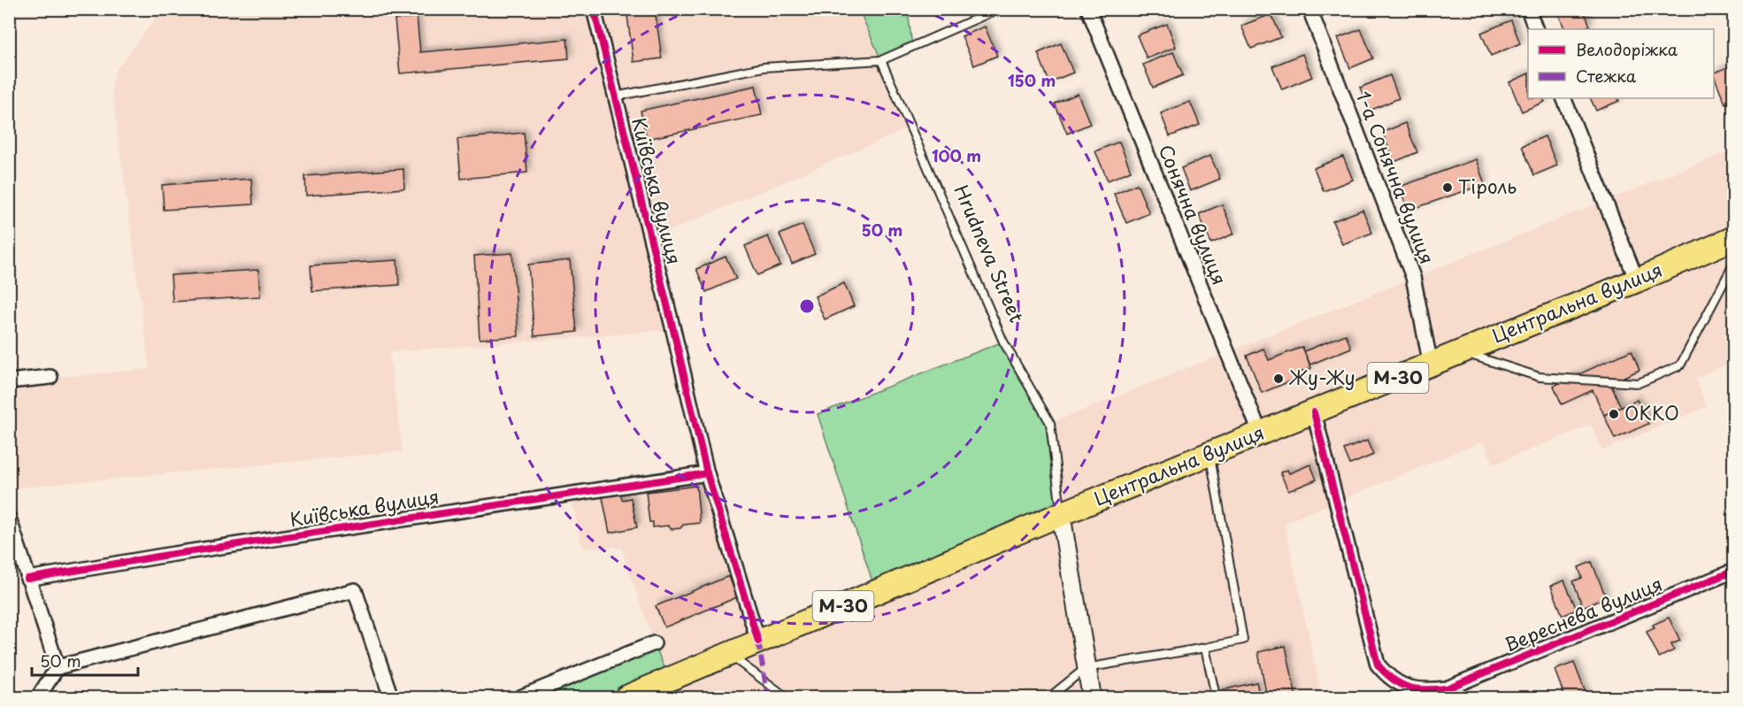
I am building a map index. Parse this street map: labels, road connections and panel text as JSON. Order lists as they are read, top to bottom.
{
  "streets": {
    "highway": ["Центральна вулиця", "М-30"],
    "street": [
      "1-а Сонячна вулиця",
      "Київська вулиця",
      "Сонячна вулиця",
      "Hrudneva Street",
      "Вереснева вулиця"
    ]
  },
  "crossings": [
    ["1-а Сонячна вулиця", "Центральна вулиця"],
    ["Київська вулиця", "Центральна вулиця"],
    ["Сонячна вулиця", "Центральна вулиця"],
    ["Hrudneva Street", "Центральна вулиця"],
    ["Центральна вулиця", "Вереснева вулиця"]
  ],
  "places": ["Тіроль", "Жу-Жу", "OKKO"],
  "legend": ["Велодоріжка", "Стежка"],
  "scale_bar": "50 m",
  "rings": ["150 m", "100 m", "50 m"]
}
